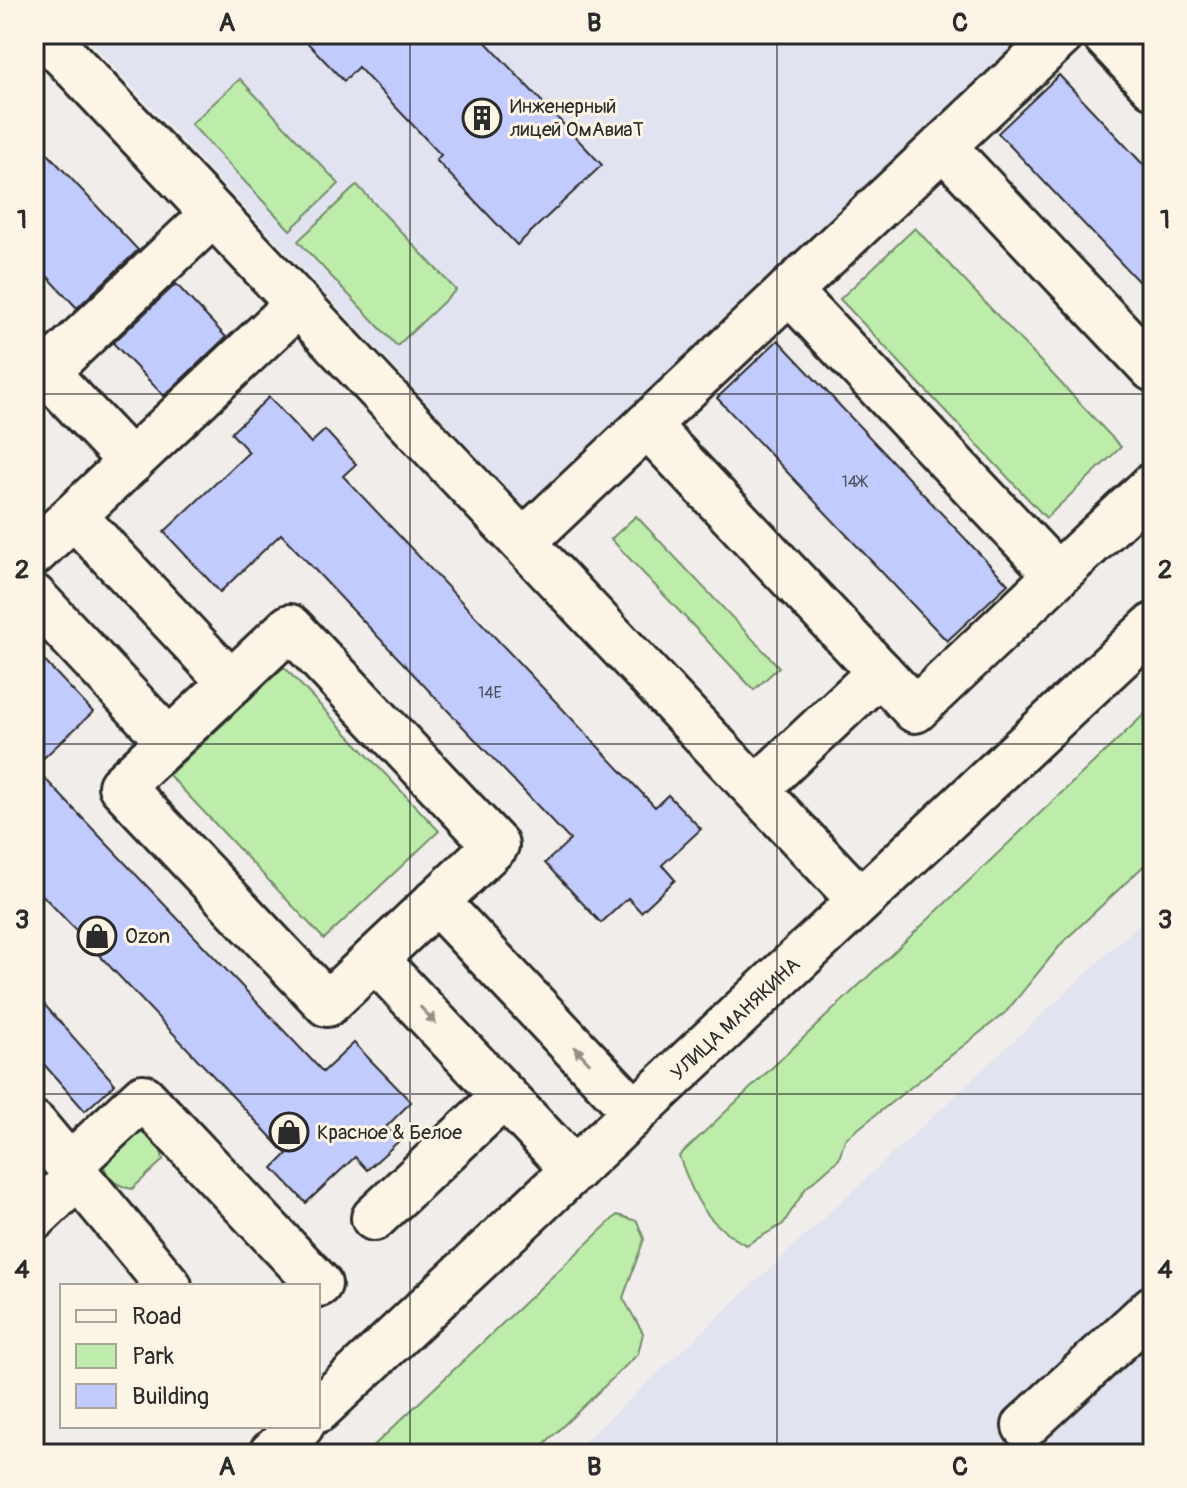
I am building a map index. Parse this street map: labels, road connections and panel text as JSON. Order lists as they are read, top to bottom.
{
  "streets": {
    "street": ["УЛИЦА МАНЯКИНА"]
  },
  "places": {
    "building": ["Инженерный лицей ОмАвиаТ"],
    "shop": ["Ozon", "Красное & Белое"]
  },
  "house_numbers": ["14Ж", "14Е"],
  "legend": ["Road", "Park", "Building"],
  "grid": {
    "columns": ["A", "B", "C"],
    "rows": [
      "1",
      "2",
      "3",
      "4"
    ]
  }
}
